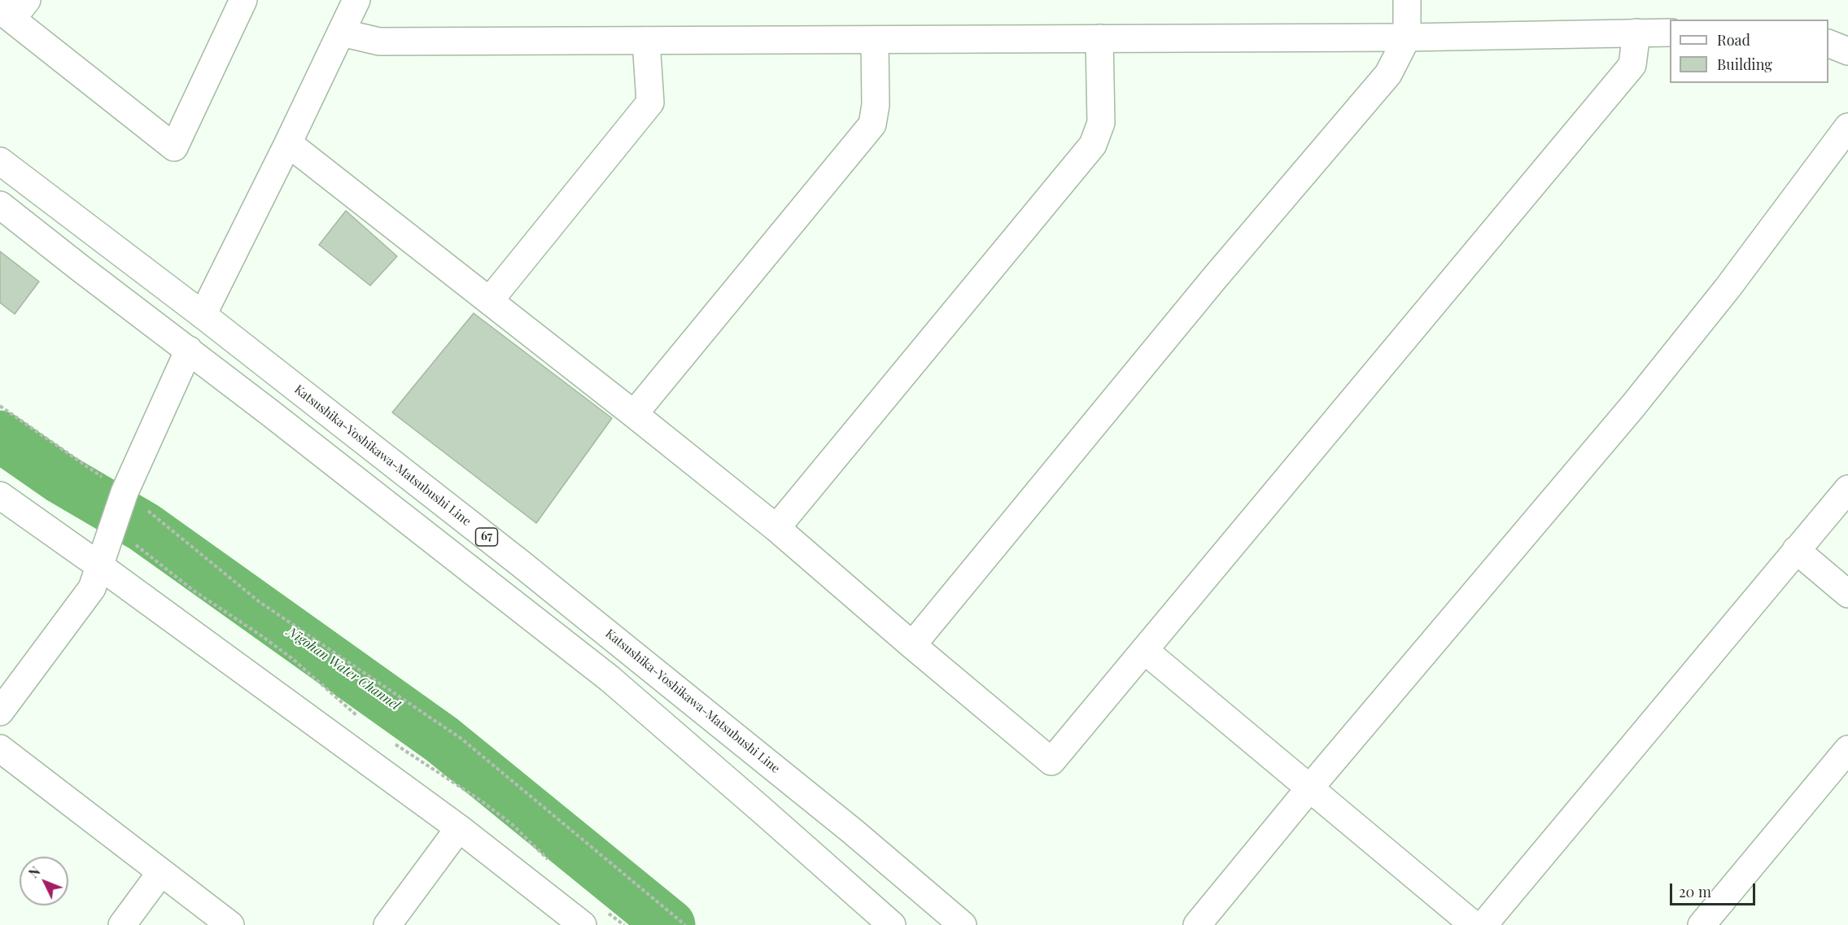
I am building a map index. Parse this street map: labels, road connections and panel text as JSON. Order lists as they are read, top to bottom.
{
  "streets": {
    "street": ["Katsushika-Yoshikawa-Matsubushi Line", "67"]
  },
  "water": ["Nigohan Water Channel"],
  "legend": ["Road", "Building"],
  "scale_bar": "20 m",
  "north": "top left"
}
